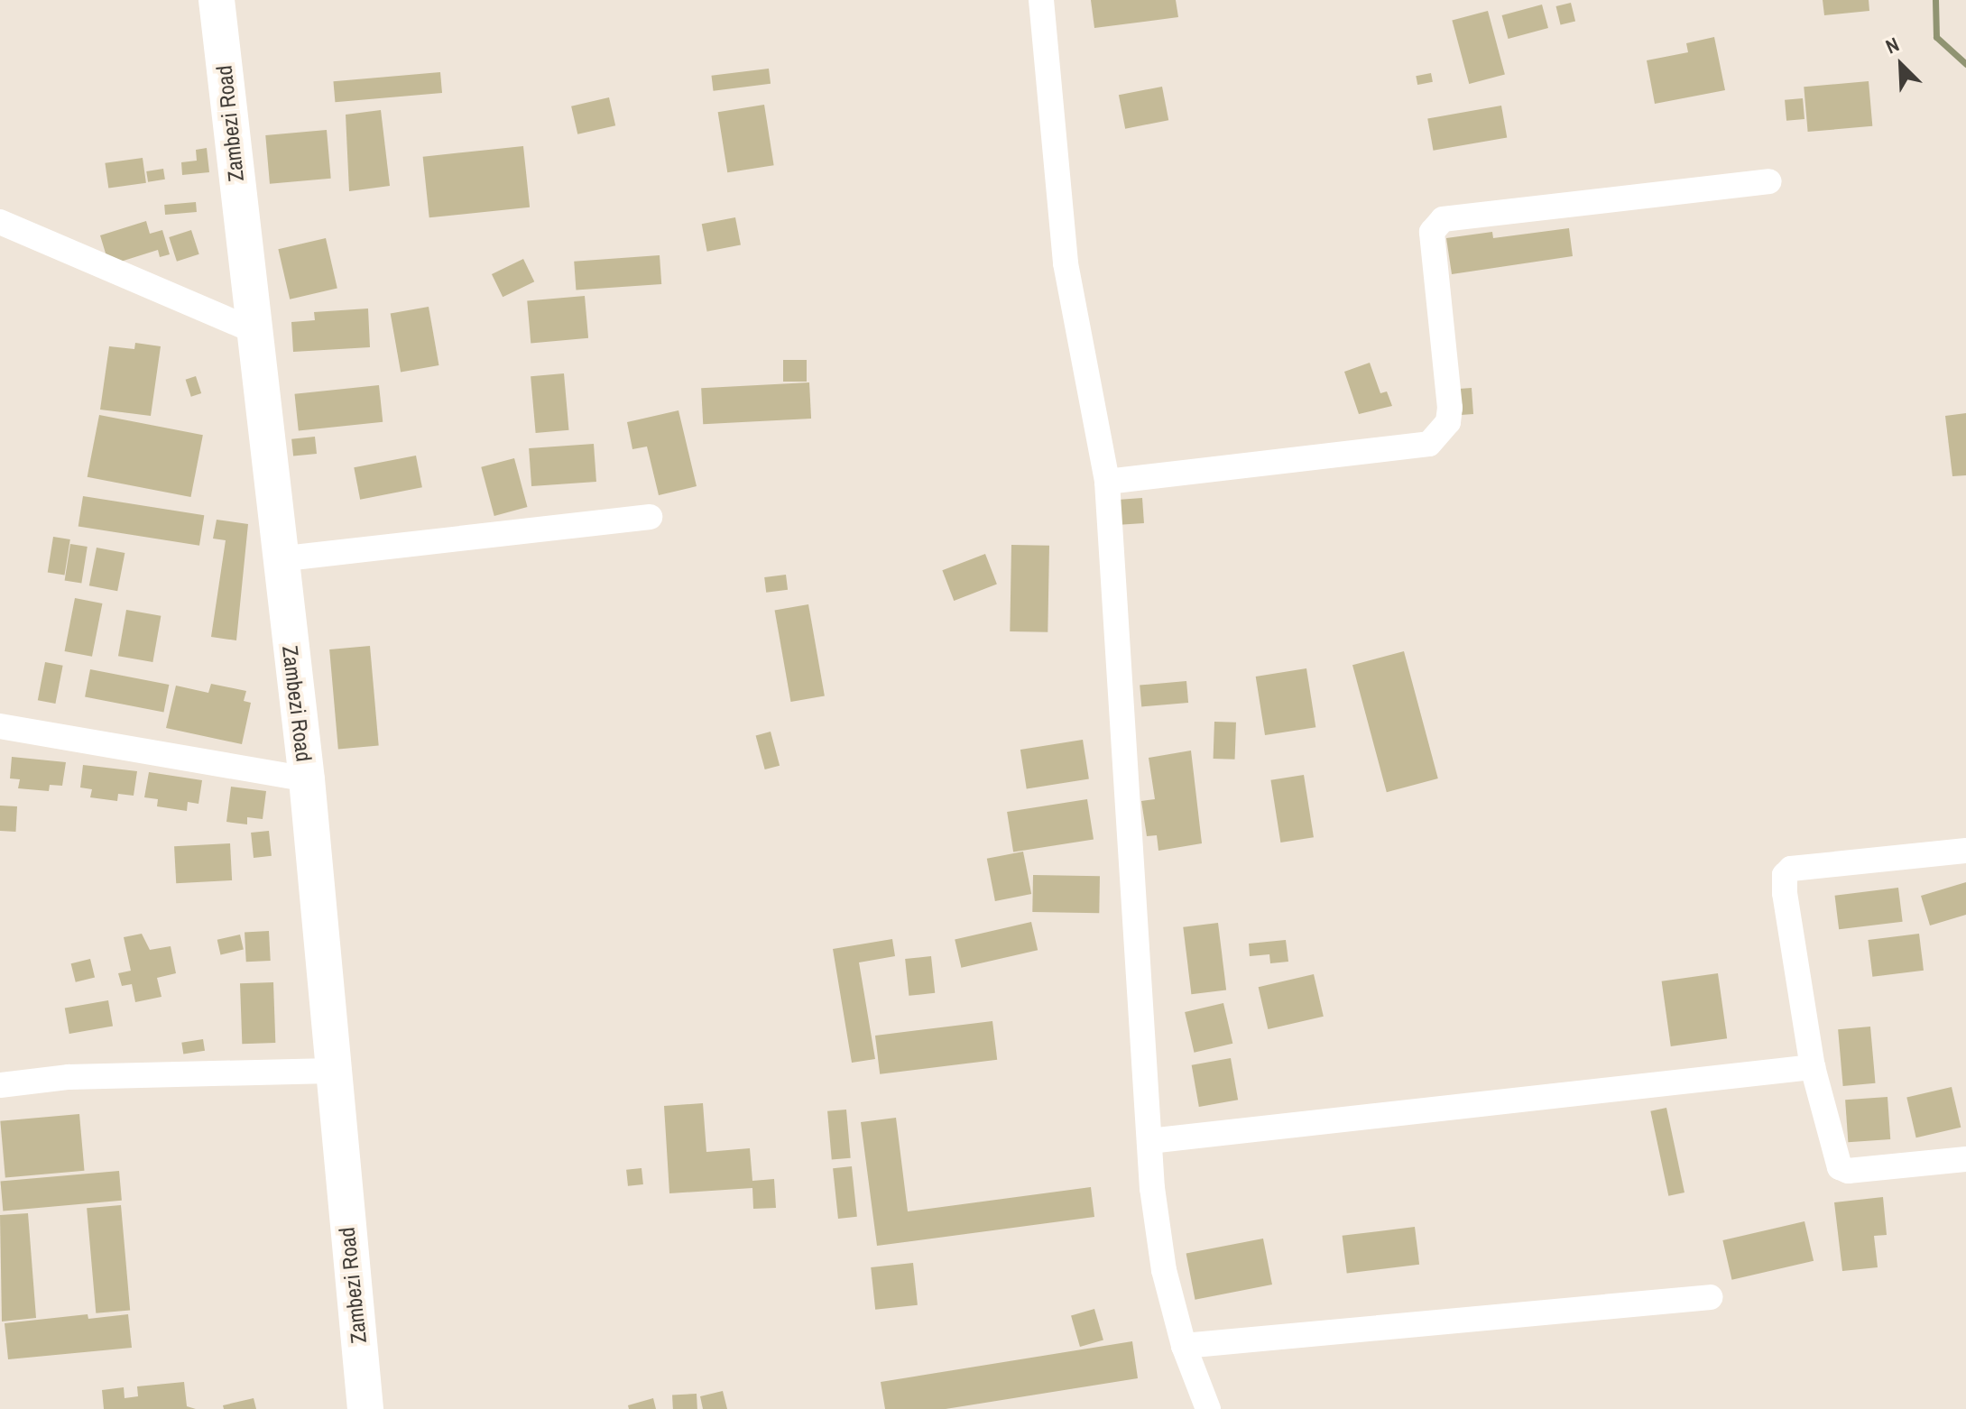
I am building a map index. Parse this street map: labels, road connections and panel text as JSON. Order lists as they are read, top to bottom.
{
  "streets": {
    "main road": ["Zambezi Road"]
  },
  "north": "top left"
}
